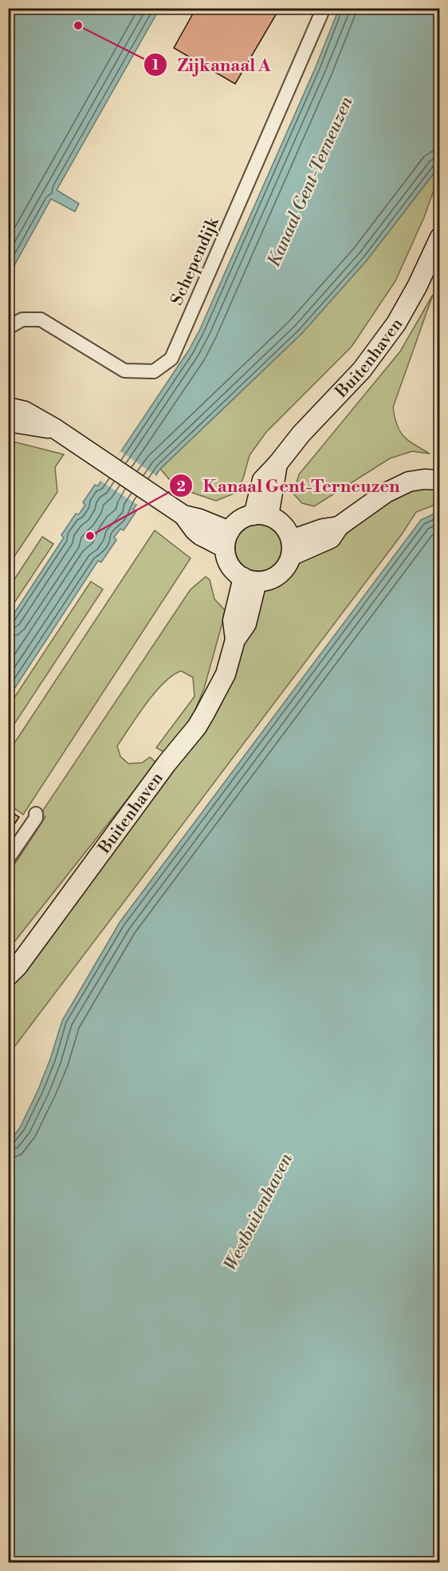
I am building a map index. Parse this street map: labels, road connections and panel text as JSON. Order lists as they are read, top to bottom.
{
  "streets": {
    "main road": ["Buitenhaven"],
    "street": ["Schependijk"]
  },
  "water": ["Kanaal Gent-Terneuzen", "Westbuitenhaven"],
  "places": ["Zijkanaal A", "Kanaal Gent-Terneuzen"]
}
